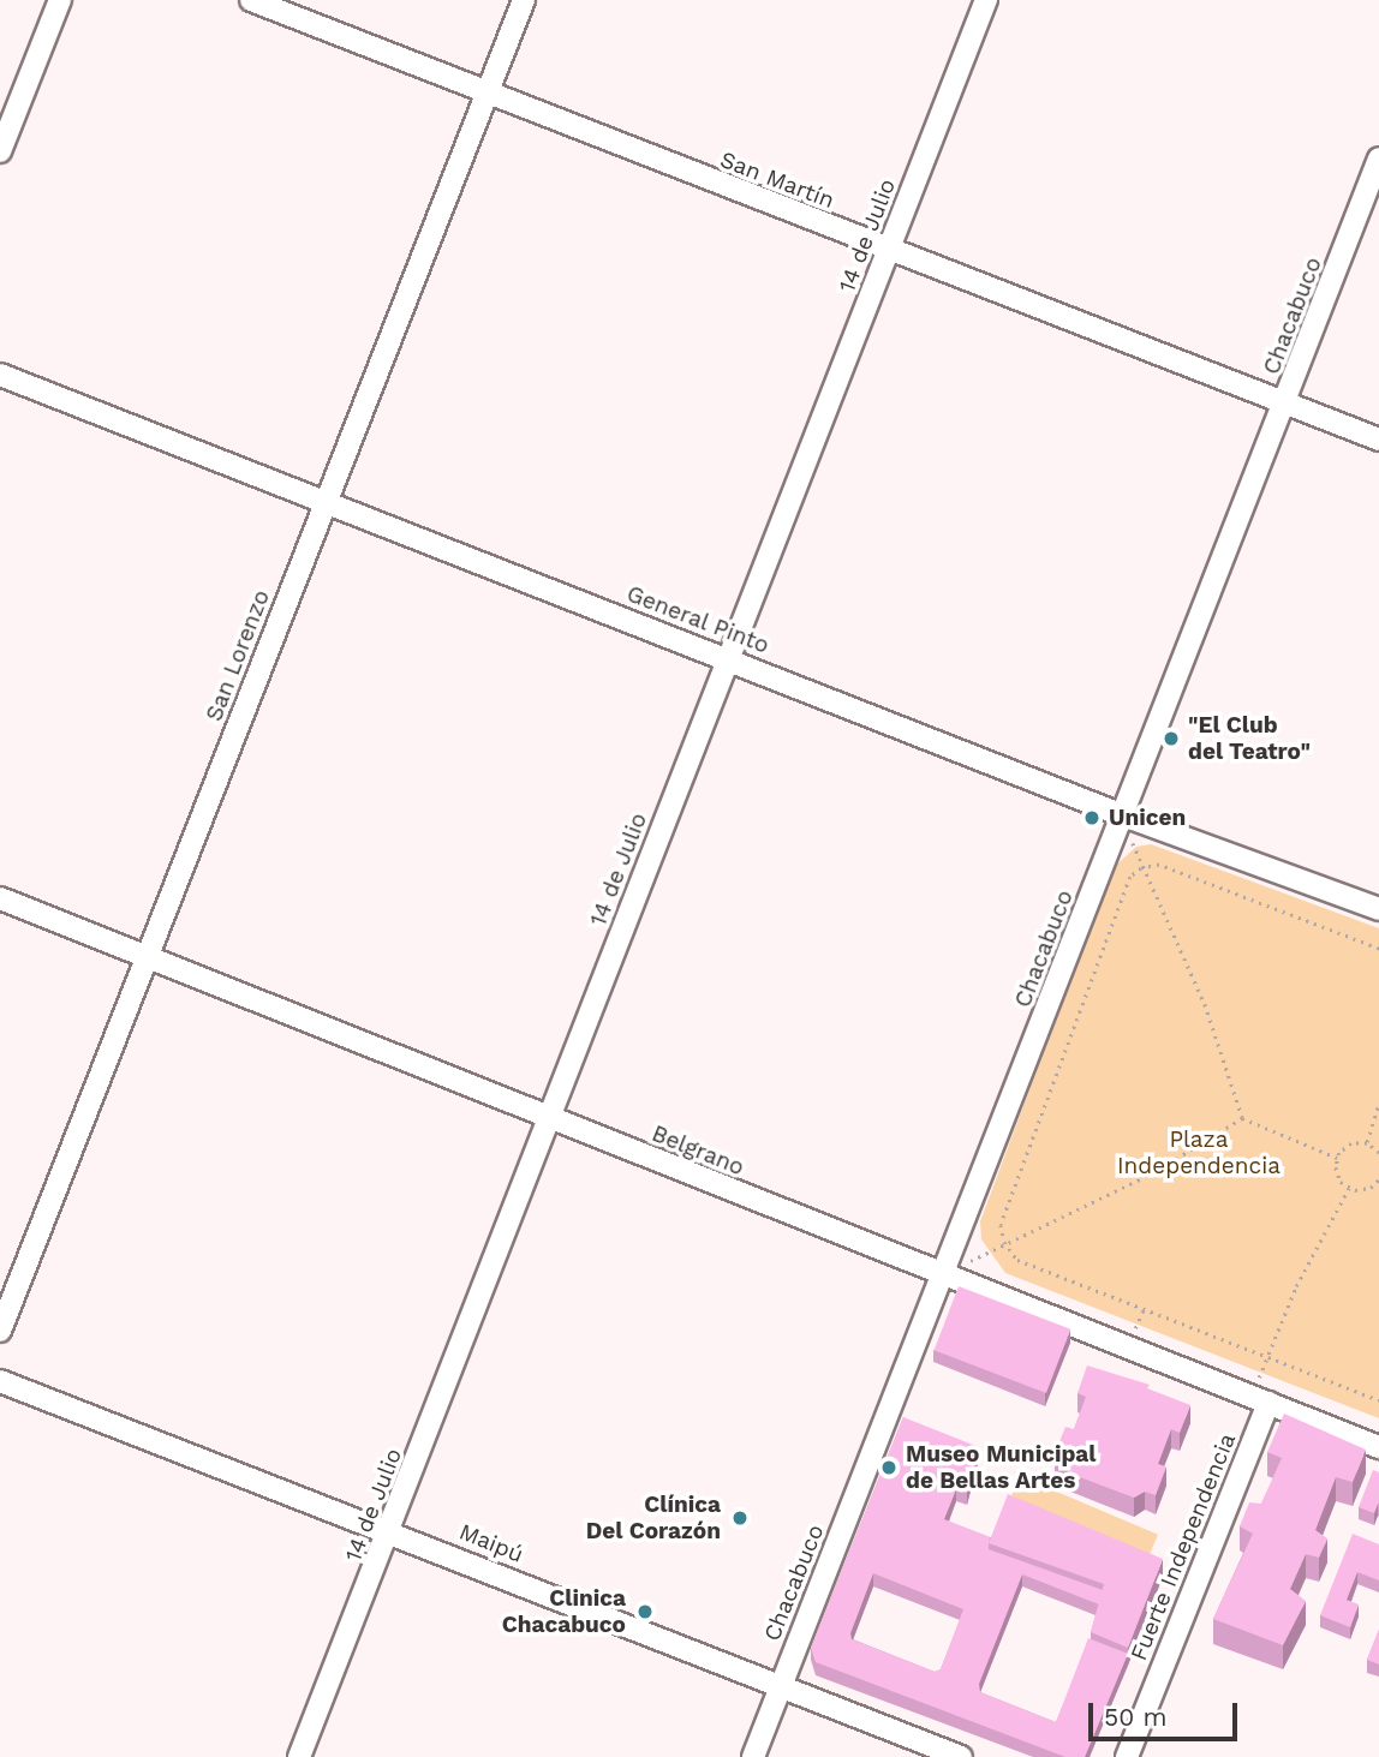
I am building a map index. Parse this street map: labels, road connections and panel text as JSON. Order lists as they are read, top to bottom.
{
  "streets": {
    "street": [
      "San Martín",
      "14 de Julio",
      "Chacabuco",
      "General Pinto",
      "San Lorenzo",
      "Belgrano",
      "Maipú",
      "Fuerte Independencia"
    ]
  },
  "crossings": [
    ["San Martín", "14 de Julio"],
    ["San Martín", "Chacabuco"],
    ["San Martín", "San Lorenzo"],
    ["14 de Julio", "General Pinto"],
    ["14 de Julio", "Belgrano"],
    ["14 de Julio", "Maipú"],
    ["Chacabuco", "General Pinto"],
    ["Chacabuco", "Belgrano"],
    ["Chacabuco", "Maipú"],
    ["General Pinto", "San Lorenzo"],
    ["San Lorenzo", "Belgrano"],
    ["Belgrano", "Fuerte Independencia"]
  ],
  "parks": ["Plaza Independencia"],
  "places": [
    "\"El Club del Teatro\"",
    "Unicen",
    "Museo Municipal de Bellas Artes",
    "Clínica Del Corazón",
    "Clinica Chacabuco"
  ],
  "scale_bar": "50 m"
}
